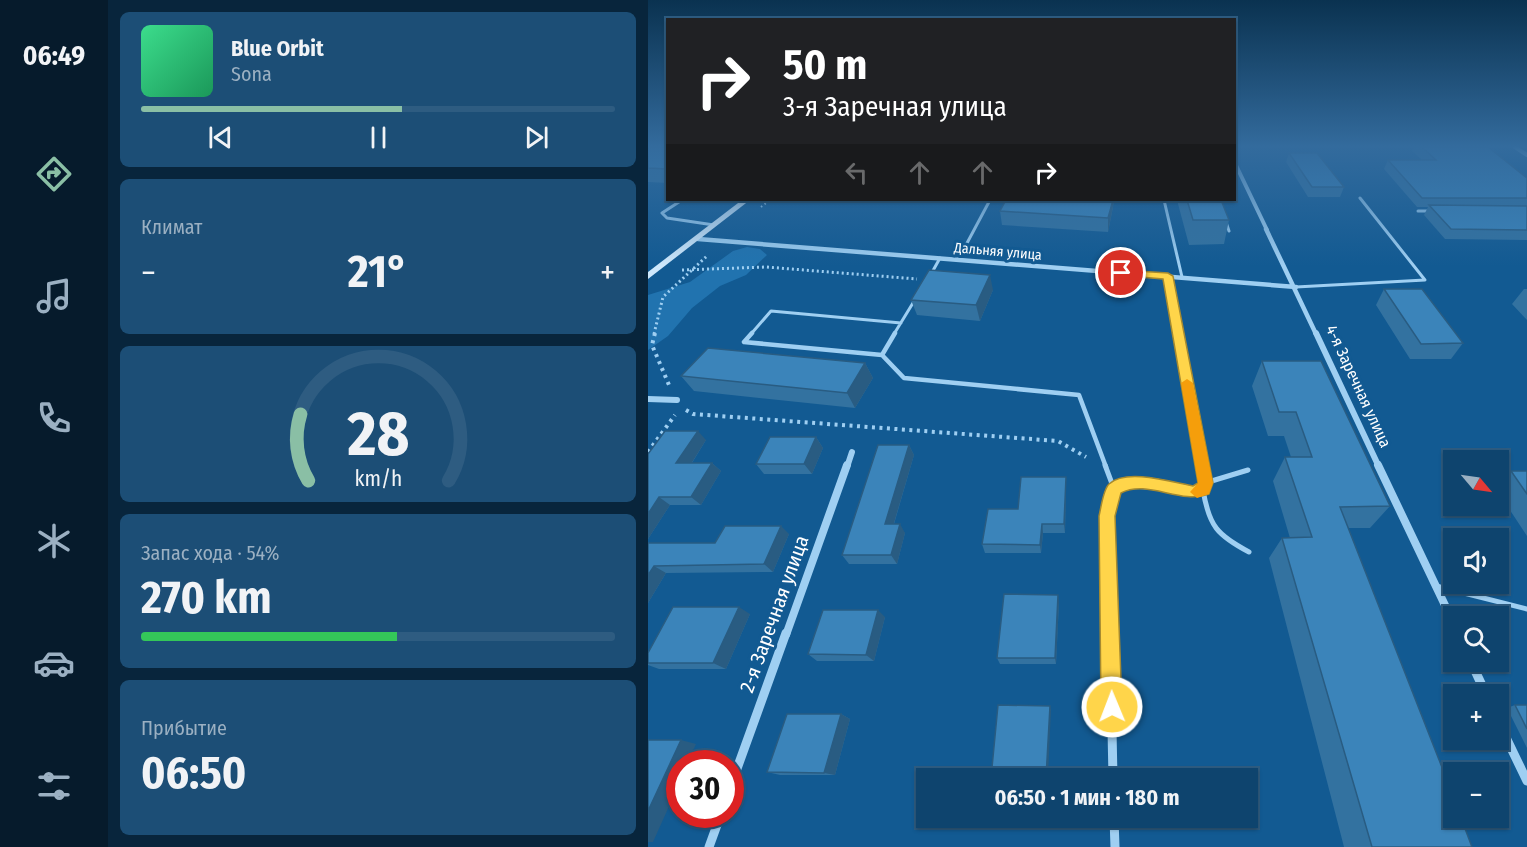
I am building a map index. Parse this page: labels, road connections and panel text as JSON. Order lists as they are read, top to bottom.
{
  "streets": {
    "street": ["Дальняя улица", "4-я Заречная улица", "2-я Заречная улица"]
  },
  "crossings": [
    ["Дальняя улица", "4-я Заречная улица"]
  ],
  "north": "bottom right",
  "page": {
    "tabs": "06:49",
    "turn": ["50 m", "3-я Заречная улица"],
    "song": ["Blue Orbit", "Sona"],
    "tile": [
      "Климат",
      ["Запас хода · 54%", "270 km"],
      ["Прибытие", "06:50"]
    ],
    "heat": ["−", "21°", "+"],
    "map_buttons": ["+", "−"],
    "limit": "30",
    "trip": "06:50 · 1 мин · 180 m",
    "gauge": ["28", "km/h"]
  }
}
